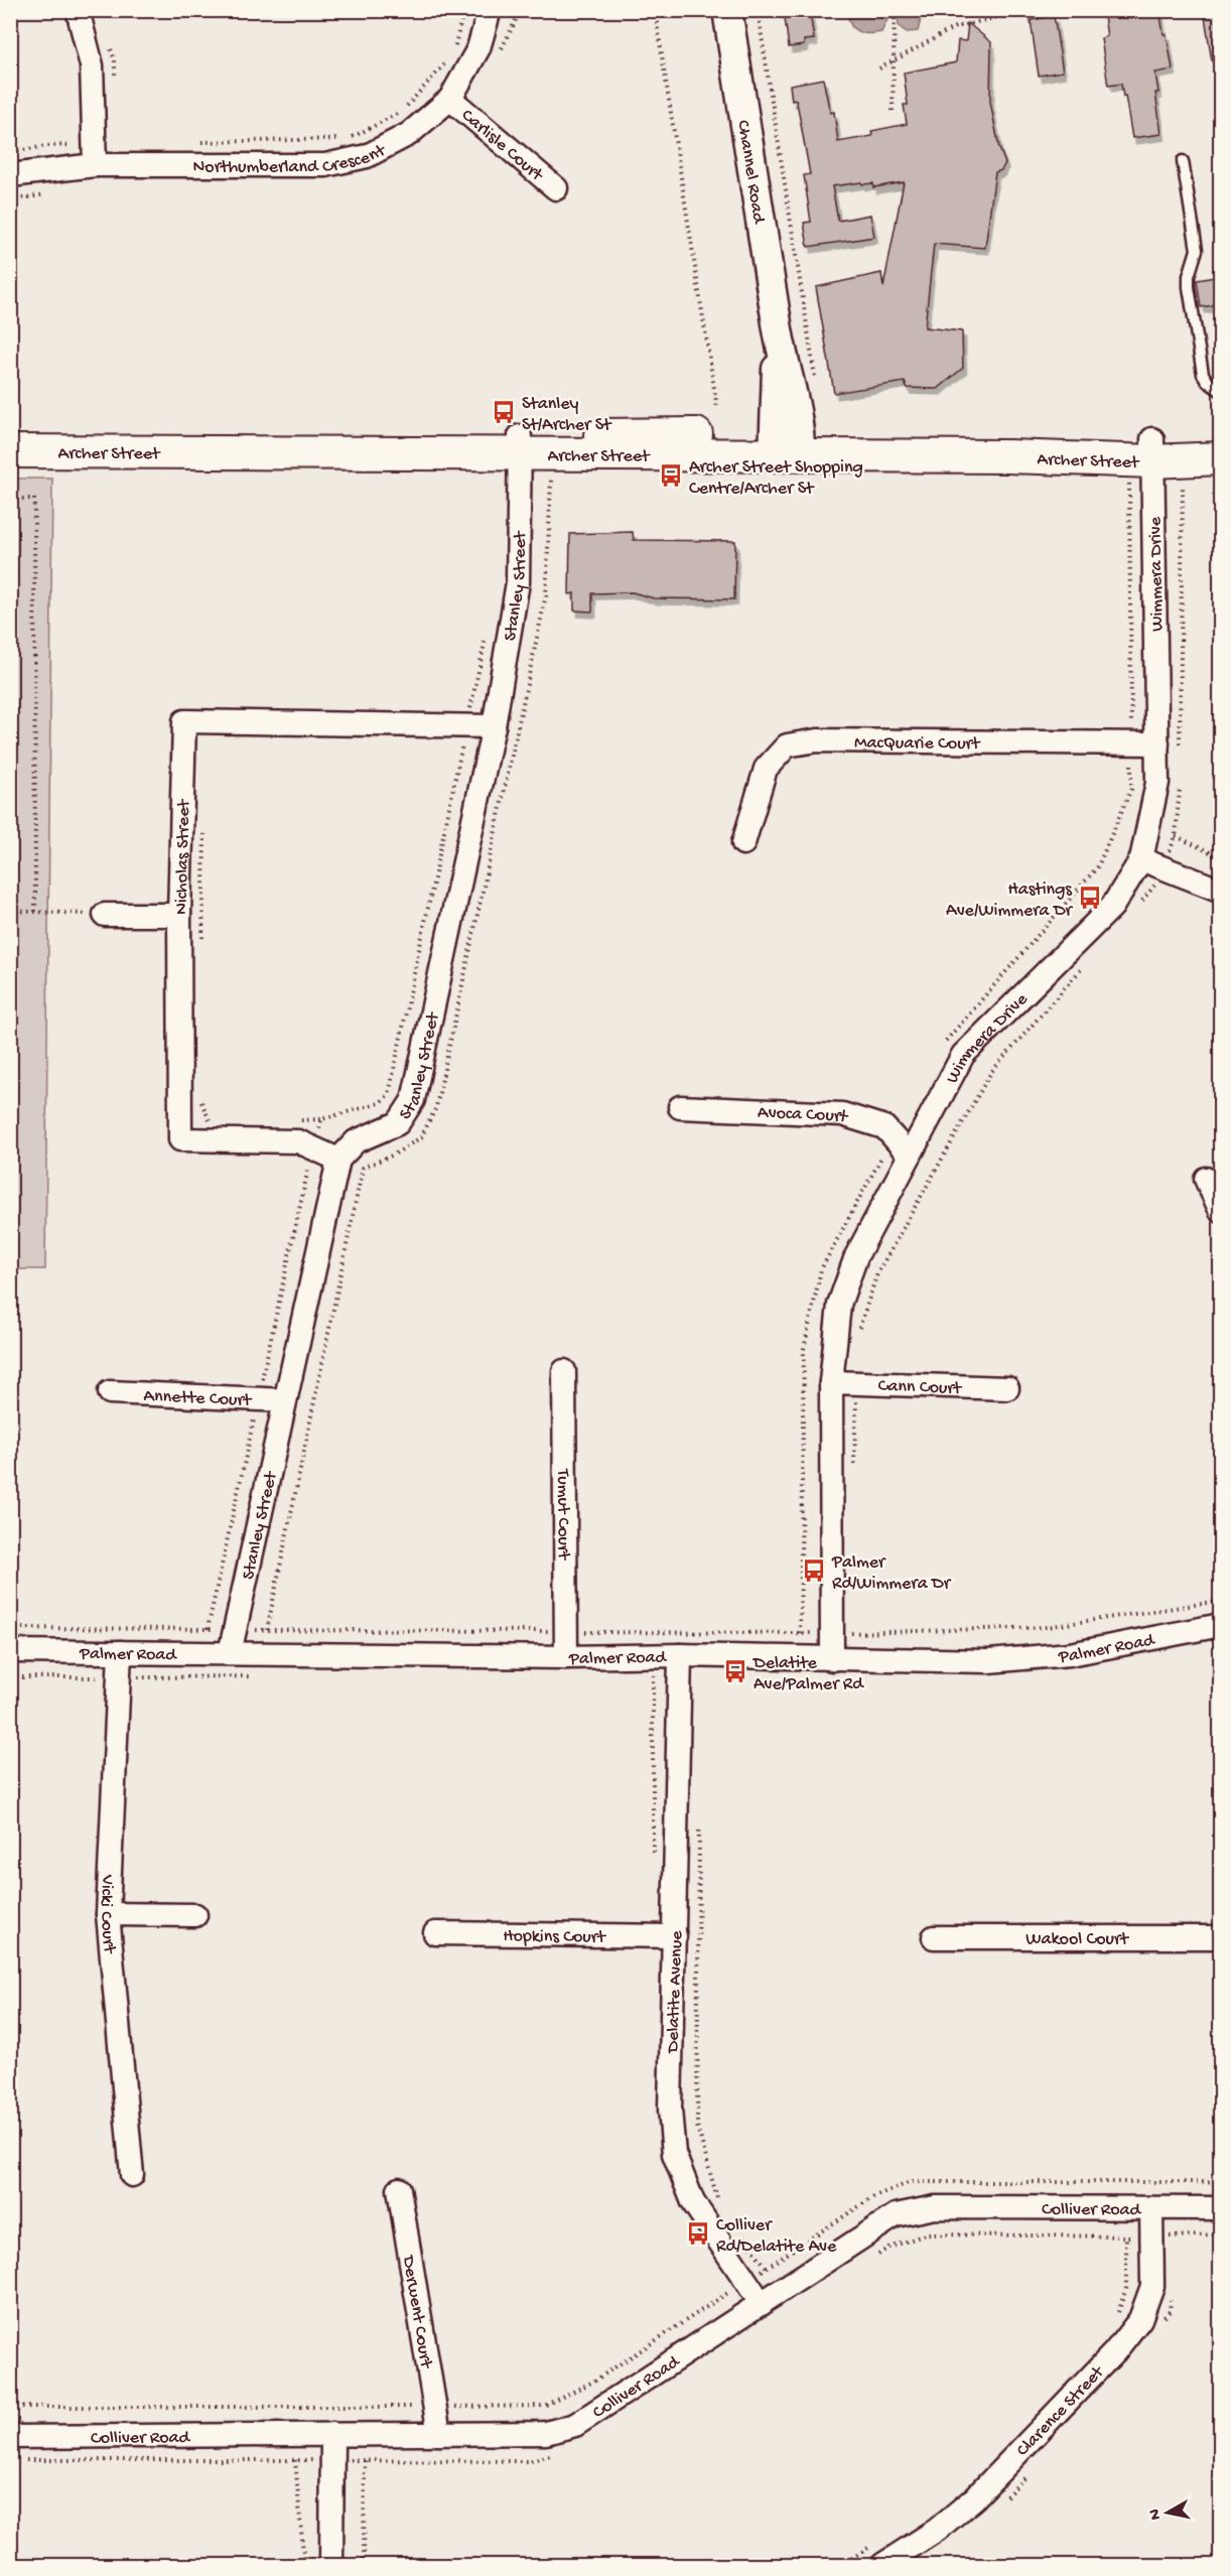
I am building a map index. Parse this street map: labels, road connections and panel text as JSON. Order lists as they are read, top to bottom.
{
  "streets": {
    "main road": ["Archer Street"],
    "street": [
      "Carlisle Court",
      "Northumberland Crescent",
      "Channel Road",
      "Wimmera Drive",
      "Stanley Street",
      "MacQuarie Court",
      "Nicholas Street",
      "Avoca Court",
      "Cann Court",
      "Annette Court",
      "Tumut Court",
      "Palmer Road",
      "Vicki Court",
      "Hopkins Court",
      "Wakool Court",
      "Delatite Avenue",
      "Colliver Road",
      "Derwent Court",
      "Clarence Street"
    ]
  },
  "crossings": [
    ["Carlisle Court", "Northumberland Crescent"],
    ["Channel Road", "Archer Street"],
    ["Archer Street", "Wimmera Drive"],
    ["Archer Street", "Stanley Street"],
    ["Wimmera Drive", "MacQuarie Court"],
    ["Wimmera Drive", "Avoca Court"],
    ["Wimmera Drive", "Cann Court"],
    ["Wimmera Drive", "Palmer Road"],
    ["Stanley Street", "Nicholas Street"],
    ["Stanley Street", "Annette Court"],
    ["Stanley Street", "Palmer Road"],
    ["Tumut Court", "Palmer Road"],
    ["Palmer Road", "Vicki Court"],
    ["Palmer Road", "Delatite Avenue"],
    ["Hopkins Court", "Delatite Avenue"],
    ["Delatite Avenue", "Colliver Road"],
    ["Colliver Road", "Derwent Court"],
    ["Colliver Road", "Clarence Street"]
  ],
  "places": {
    "bus stop": [
      "Stanley St/Archer St",
      "Archer Street Shopping Centre/Archer St",
      "Hastings Ave/Wimmera Dr",
      "Palmer Rd/Wimmera Dr",
      "Delatite Ave/Palmer Rd",
      "Colliver Rd/Delatite Ave"
    ]
  },
  "north": "left"
}
